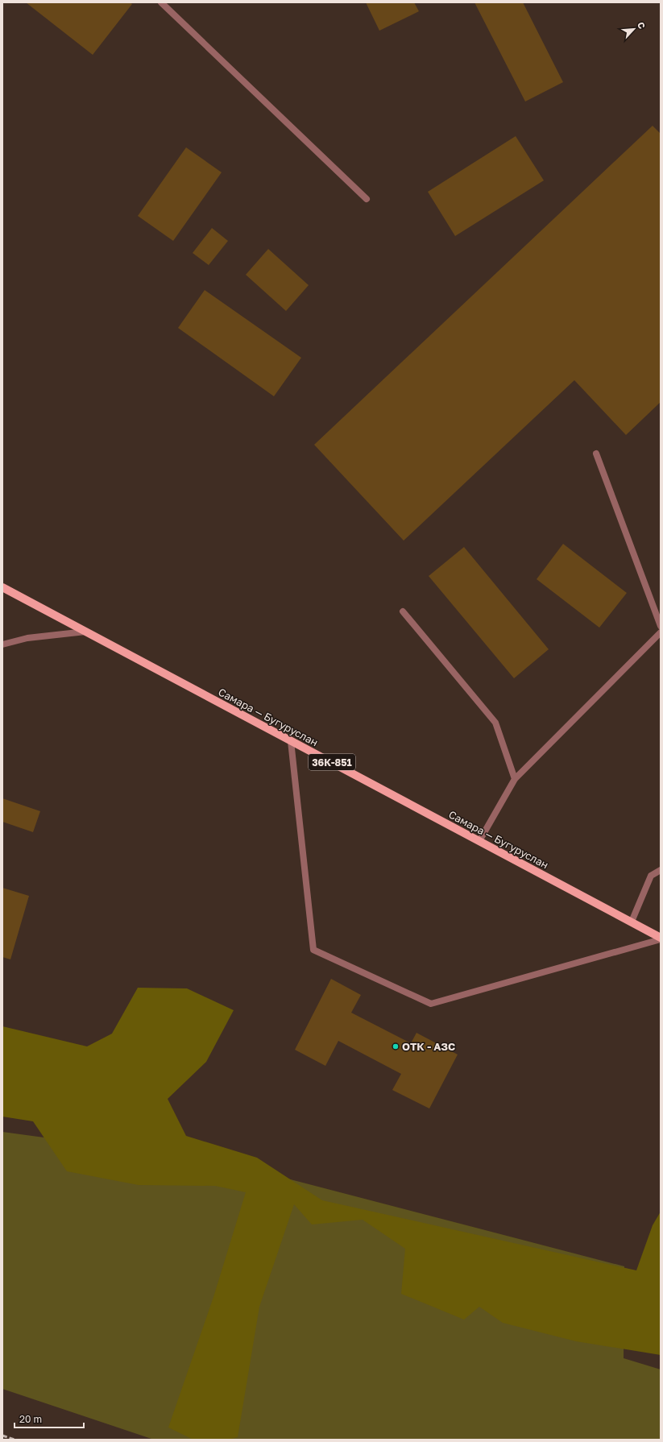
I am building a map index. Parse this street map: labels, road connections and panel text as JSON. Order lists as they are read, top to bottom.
{
  "streets": {
    "main road": ["Самара — Бугуруслан", "36К-851"]
  },
  "places": ["ОТК - АЗС"],
  "scale_bar": "20 m",
  "north": "top right"
}
